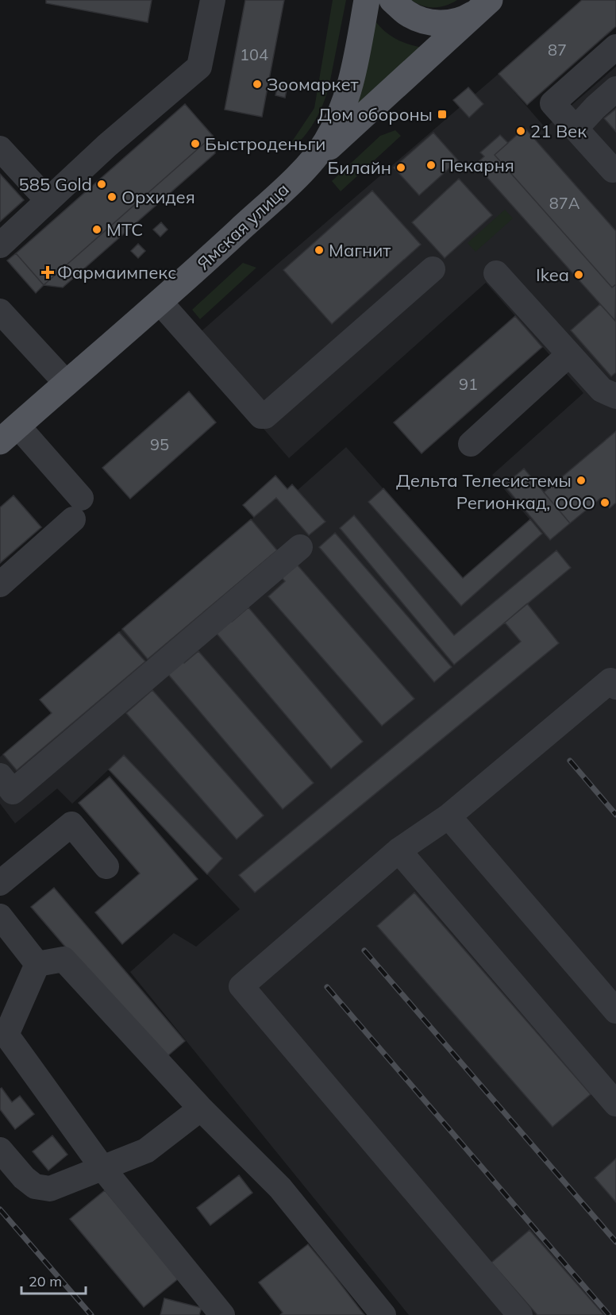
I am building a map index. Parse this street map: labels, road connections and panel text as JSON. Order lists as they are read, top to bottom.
{
  "streets": {
    "main road": ["Ямская улица"]
  },
  "places": {
    "other": [
      "Зоомаркет",
      "21 Век",
      "Быстроденьги",
      "Пекарня",
      "Билайн",
      "585 Gold",
      "Орхидея",
      "МТС",
      "Магнит",
      "Ikea",
      "Дельта Телесистемы",
      "Регионкад, ООО"
    ],
    "transit": ["Дом обороны"],
    "health": ["Фармаимпекс"]
  },
  "house_numbers": [
    "87",
    "104",
    "87А",
    "91",
    "95"
  ],
  "scale_bar": "20 m"
}
